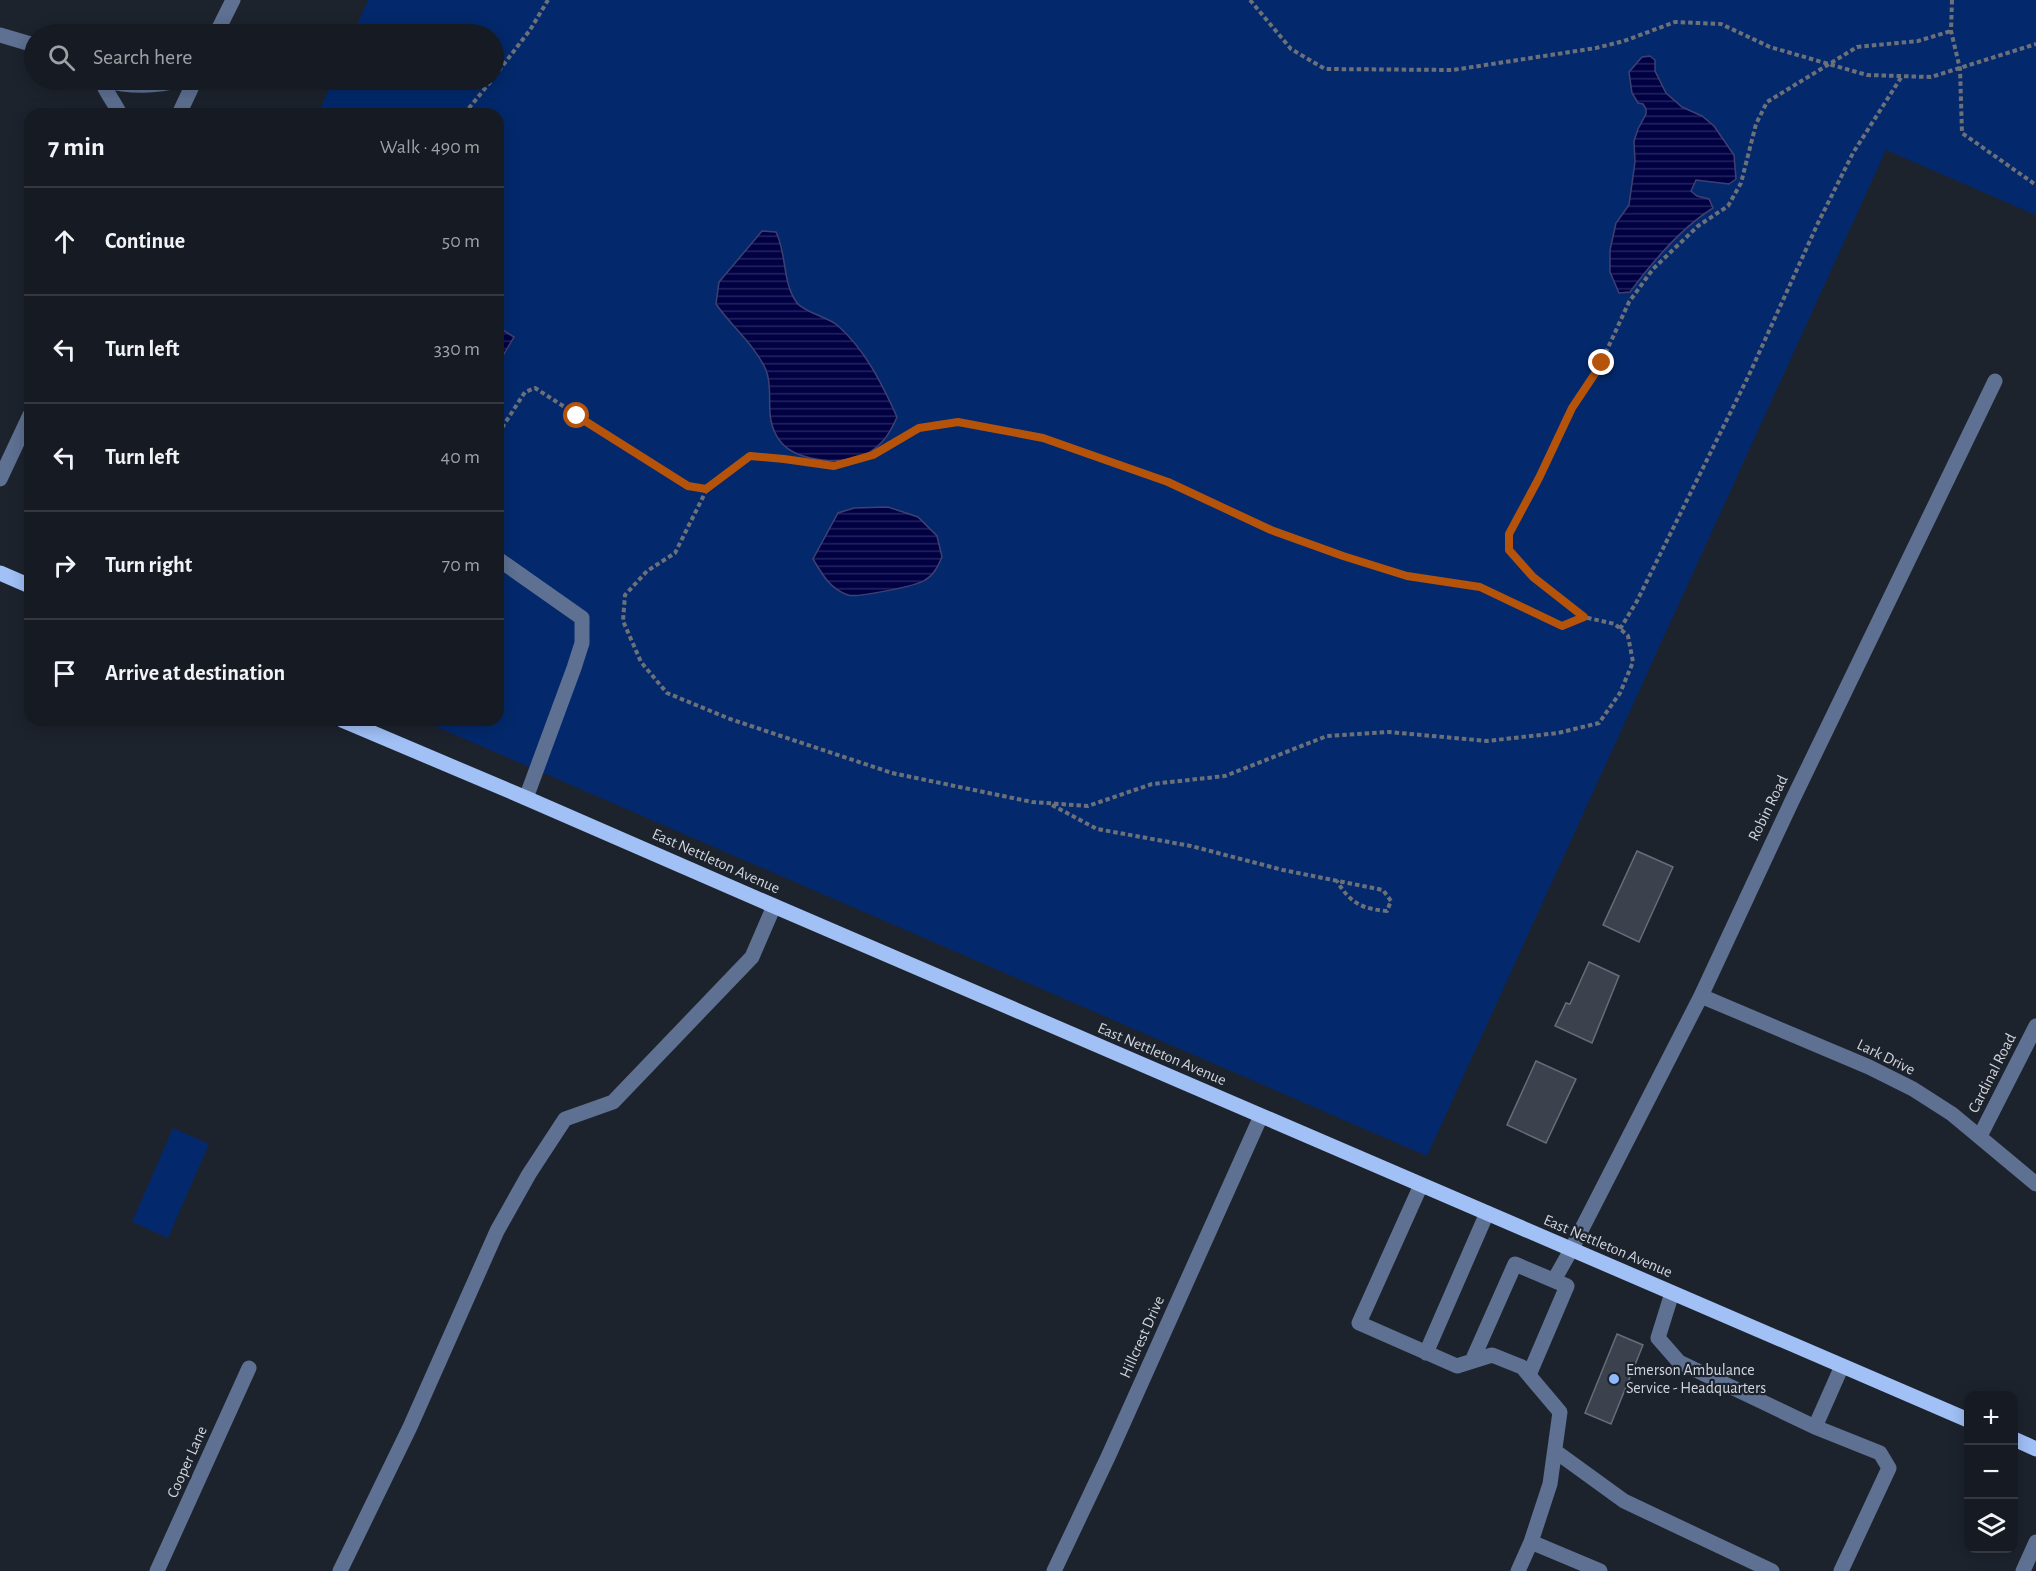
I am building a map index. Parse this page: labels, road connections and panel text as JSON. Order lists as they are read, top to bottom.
{
  "streets": {
    "main road": ["East Nettleton Avenue"],
    "street": [
      "Robin Road",
      "Lark Drive",
      "Cardinal Road",
      "Hillcrest Drive",
      "Cooper Lane"
    ]
  },
  "crossings": [
    ["Robin Road", "East Nettleton Avenue"],
    ["Robin Road", "Lark Drive"],
    ["East Nettleton Avenue", "Hillcrest Drive"],
    ["Lark Drive", "Cardinal Road"]
  ],
  "places": ["Emerson Ambulance Service - Headquarters"],
  "page": {
    "search": "Search here",
    "heading": ["7 min", "Walk · 490 m"],
    "list": [
      ["Continue", "50 m"],
      ["Turn left", "330 m"],
      ["Turn left", "40 m"],
      ["Turn right", "70 m"],
      "Arrive at destination"
    ],
    "map_buttons": ["+", "−"]
  }
}
